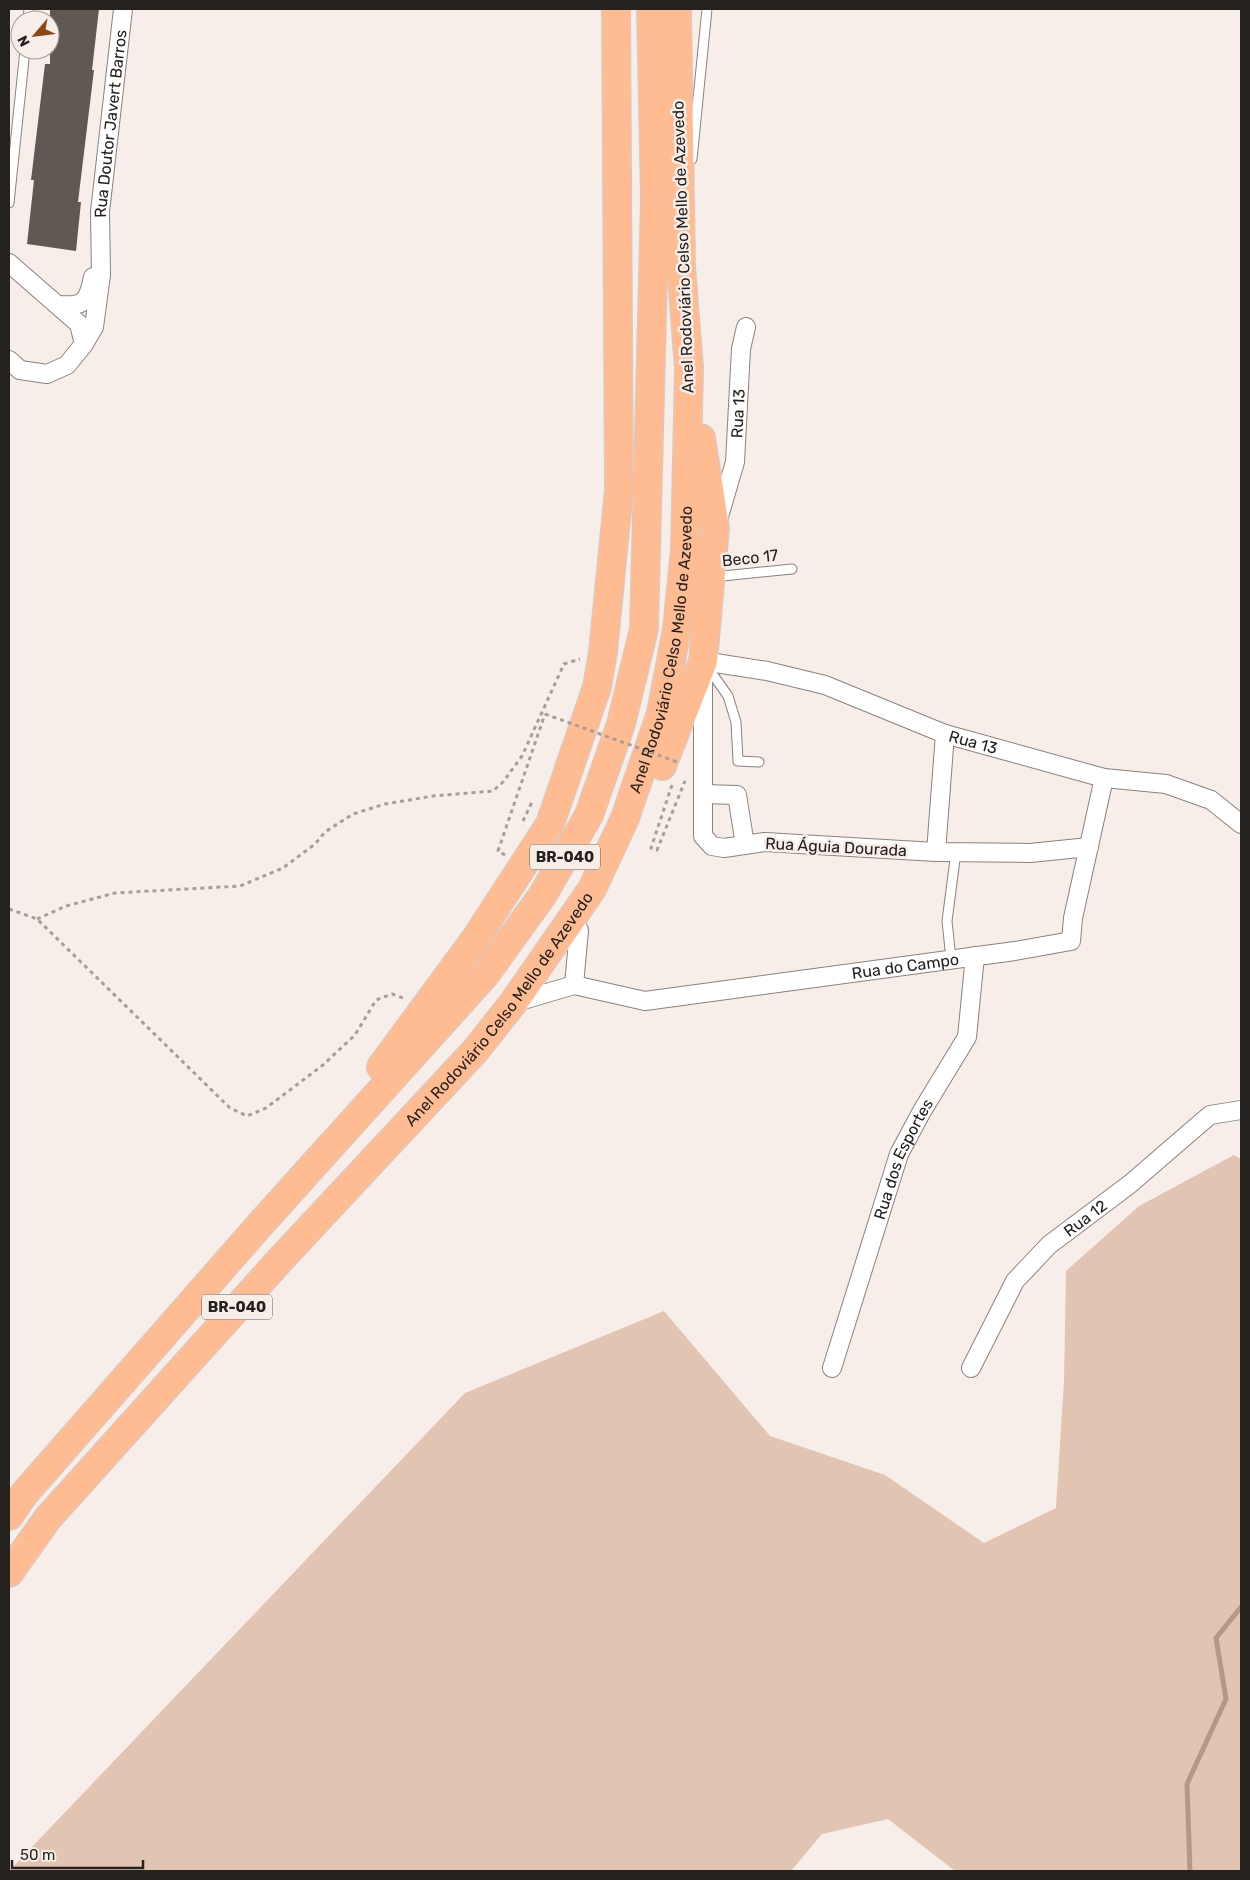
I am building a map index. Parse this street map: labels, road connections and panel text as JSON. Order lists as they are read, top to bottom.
{
  "streets": {
    "highway": ["Anel Rodoviário Celso Mello de Azevedo", "BR-040"],
    "street": [
      "Rua Doutor Javert Barros",
      "Rua 13",
      "Rua Águia Dourada",
      "Rua do Campo",
      "Rua dos Esportes",
      "Rua 12"
    ],
    "lane": ["Beco 17"]
  },
  "crossings": [
    ["Anel Rodoviário Celso Mello de Azevedo", "Rua do Campo"],
    ["Rua 13", "Rua Águia Dourada"],
    ["Rua 13", "Rua do Campo"],
    ["Rua Águia Dourada", "Rua do Campo"],
    ["Rua do Campo", "Rua dos Esportes"]
  ],
  "scale_bar": "50 m",
  "north": "bottom left"
}
